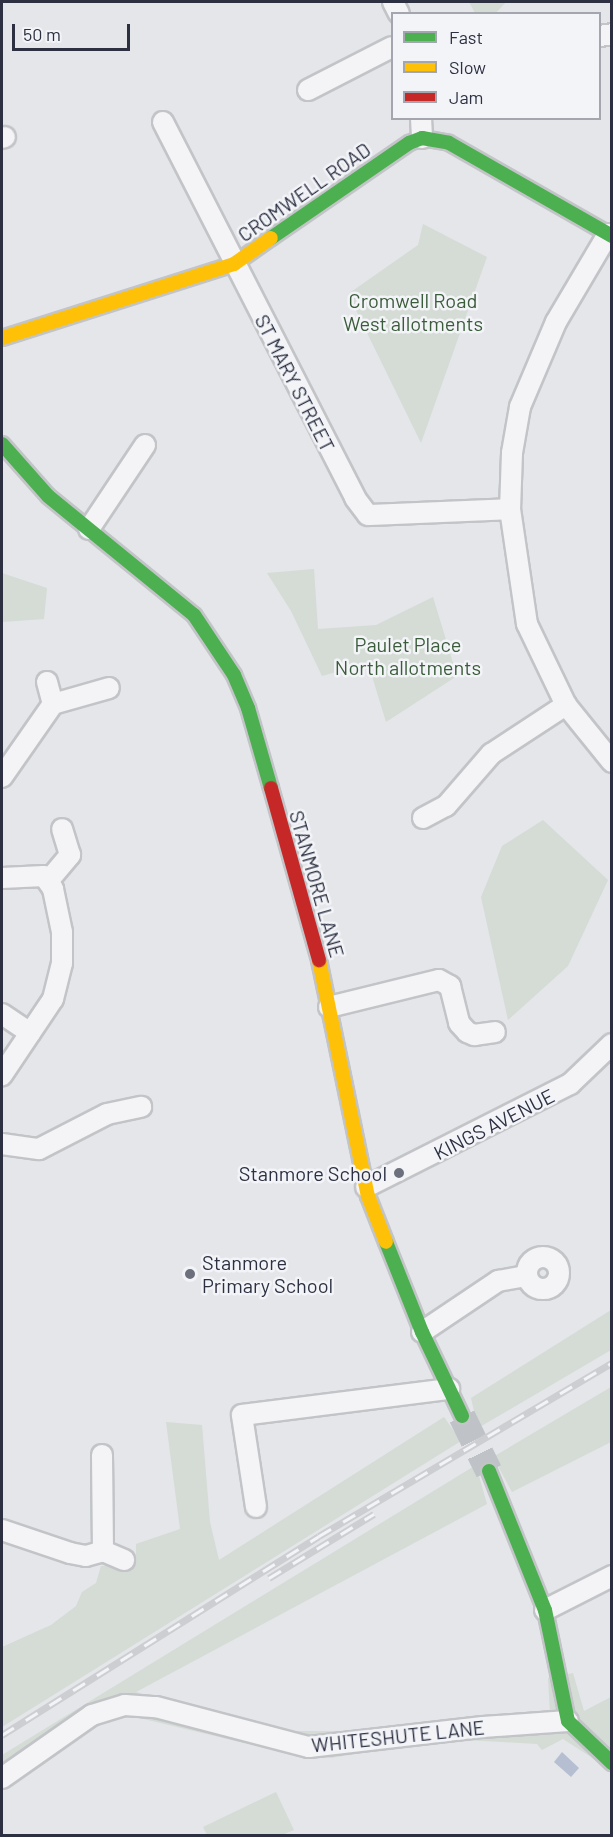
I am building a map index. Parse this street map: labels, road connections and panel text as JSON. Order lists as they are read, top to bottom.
{
  "streets": {
    "street": [
      "CROMWELL ROAD",
      "ST MARY STREET",
      "STANMORE LANE",
      "KINGS AVENUE",
      "WHITESHUTE LANE"
    ]
  },
  "crossings": [
    ["CROMWELL ROAD", "ST MARY STREET"],
    ["STANMORE LANE", "KINGS AVENUE"]
  ],
  "parks": ["Cromwell Road West allotments", "Paulet Place North allotments"],
  "places": ["Stanmore School", "Stanmore Primary School"],
  "legend": ["Fast", "Slow", "Jam"],
  "scale_bar": "50 m"
}
